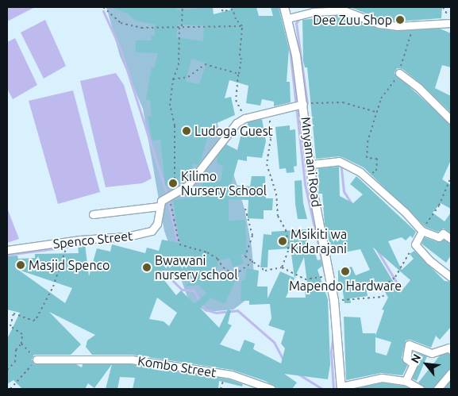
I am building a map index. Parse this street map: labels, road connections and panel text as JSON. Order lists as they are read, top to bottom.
{
  "streets": {
    "street": ["Mnyamani Road", "Spenco Street", "Kombo Street"]
  },
  "places": [
    "Dee Zuu Shop",
    "Ludoga Guest",
    "Kilimo Nursery School",
    "Msikiti wa Kidarajani",
    "Masjid Spenco",
    "Bwawani nursery school",
    "Mapendo Hardware"
  ],
  "north": "top left"
}
